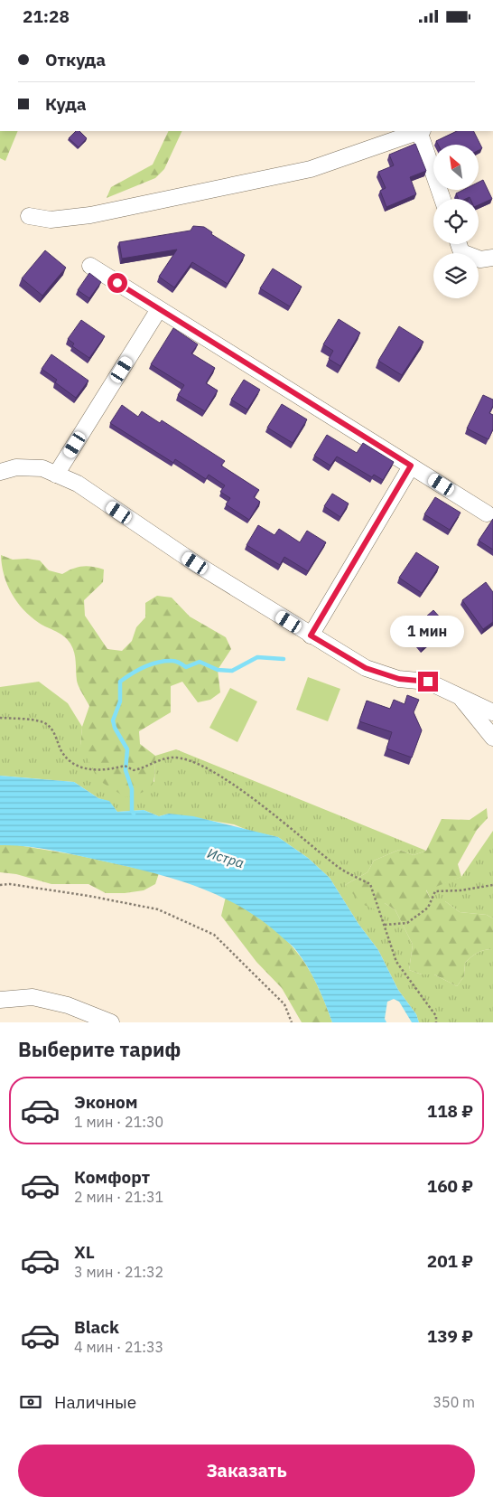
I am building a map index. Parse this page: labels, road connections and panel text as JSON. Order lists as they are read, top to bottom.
{
  "water": ["Истра"],
  "north": "top left",
  "page": {
    "status": "21:28",
    "banner": ["Откуда", "Куда"],
    "bubble": "1 мин",
    "heading": "Выберите тариф",
    "list": [
      {
        "name": "Эконом",
        "note": "1 мин · 21:30",
        "value": "118 ₽"
      },
      {
        "name": "Комфорт",
        "note": "2 мин · 21:31",
        "value": "160 ₽"
      },
      {
        "name": "XL",
        "note": "3 мин · 21:32",
        "value": "201 ₽"
      },
      {
        "name": "Black",
        "note": "4 мин · 21:33",
        "value": "139 ₽"
      }
    ],
    "pay": ["Наличные", "350 m"],
    "buttons": "Заказать"
  }
}
